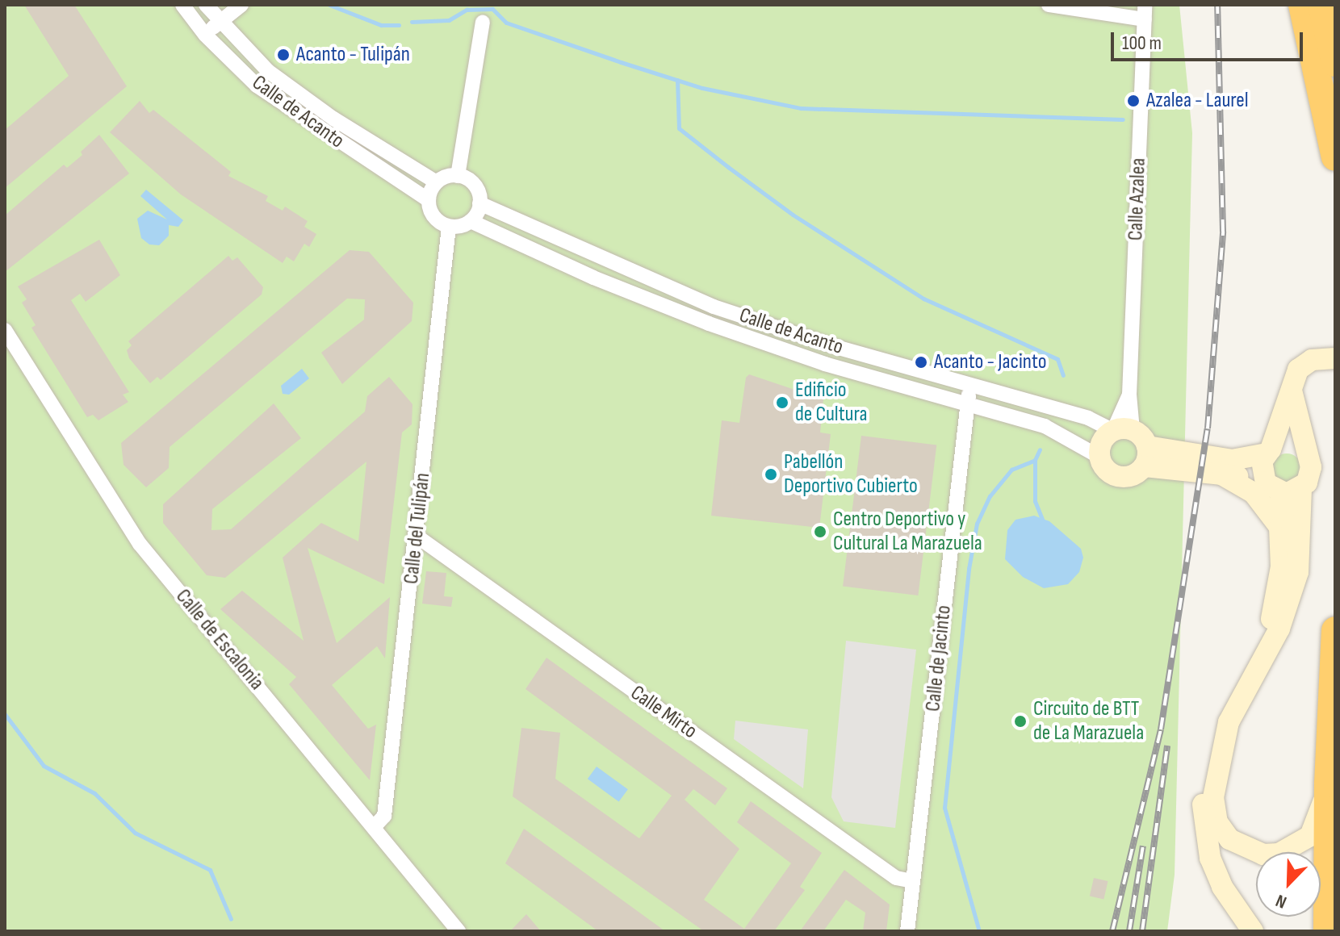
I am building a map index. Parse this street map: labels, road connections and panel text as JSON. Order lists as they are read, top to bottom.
{
  "streets": {
    "street": [
      "Calle de Acanto",
      "Calle Azalea",
      "Calle del Tulipán",
      "Calle de Escalonia",
      "Calle de Jacinto",
      "Calle Mirto"
    ]
  },
  "crossings": [
    ["Calle de Acanto", "Calle Azalea"],
    ["Calle de Acanto", "Calle del Tulipán"],
    ["Calle de Acanto", "Calle de Jacinto"],
    ["Calle del Tulipán", "Calle de Escalonia"],
    ["Calle del Tulipán", "Calle Mirto"],
    ["Calle de Jacinto", "Calle Mirto"]
  ],
  "places": [
    "Acanto - Tulipán",
    "Azalea - Laurel",
    "Acanto - Jacinto",
    "Edificio de Cultura",
    "Pabellón Deportivo Cubierto",
    "Centro Deportivo y Cultural La Marazuela",
    "Circuito de BTT de La Marazuela"
  ],
  "scale_bar": "100 m",
  "north": "bottom left"
}
